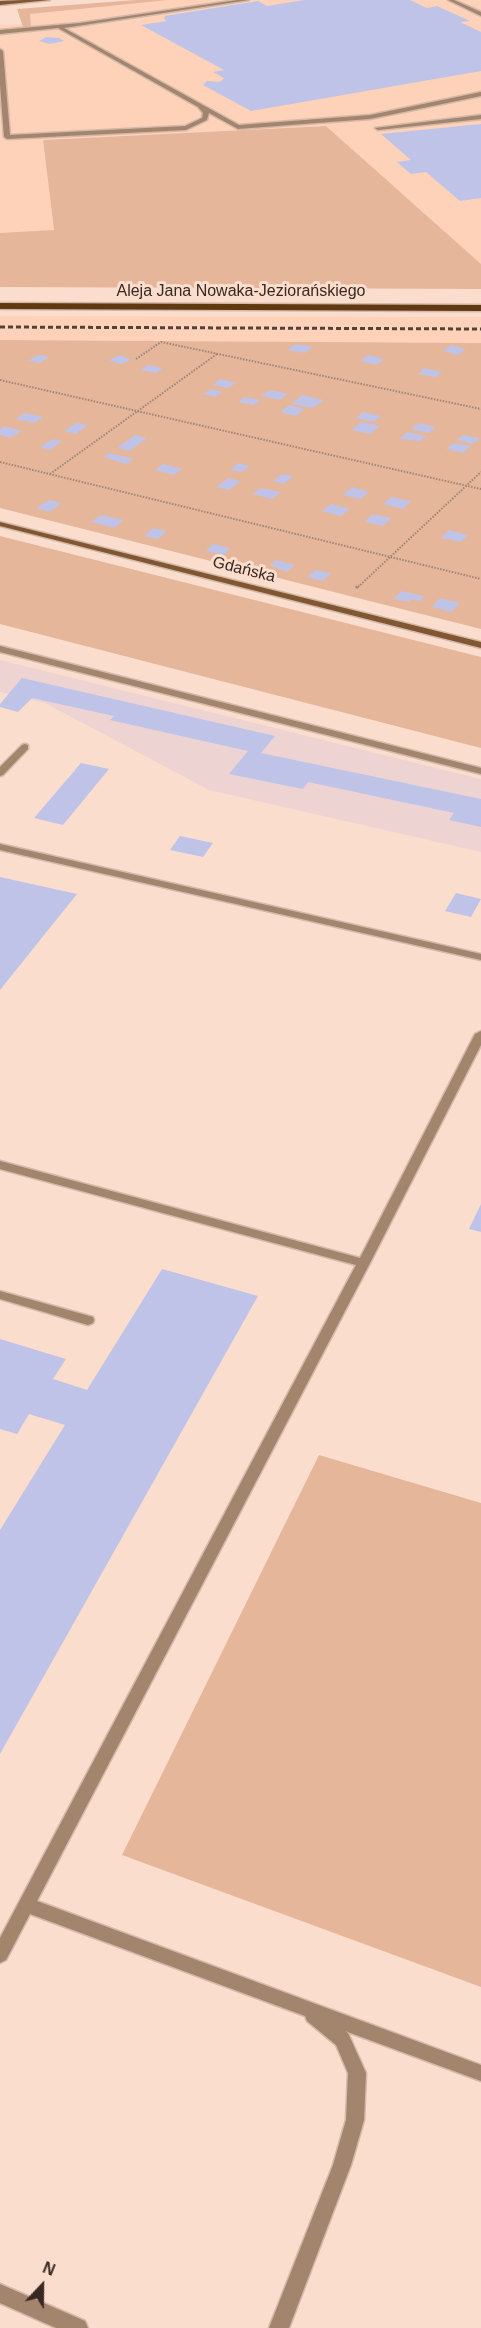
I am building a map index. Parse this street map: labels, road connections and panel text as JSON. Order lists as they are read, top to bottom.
{
  "streets": {
    "main road": ["Aleja Jana Nowaka-Jeziorańskiego"],
    "street": ["Gdańska"]
  },
  "north": "top"
}
